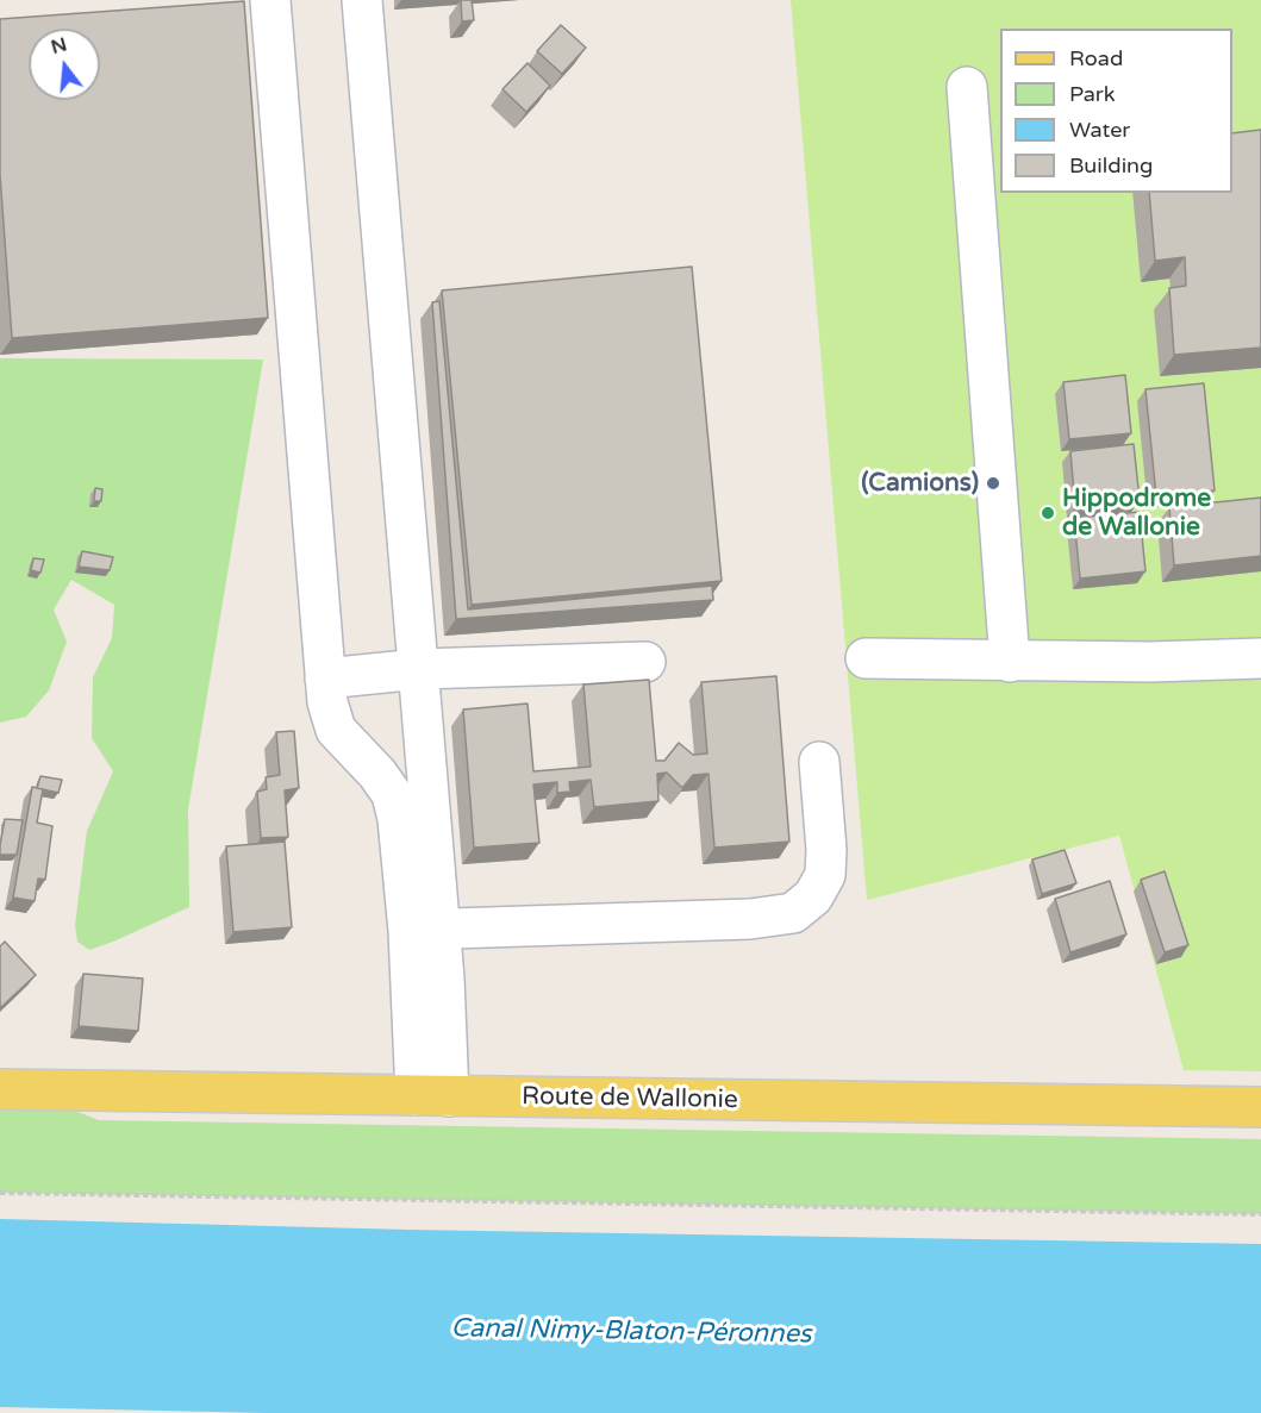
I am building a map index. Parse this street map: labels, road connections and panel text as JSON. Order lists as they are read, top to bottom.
{
  "streets": {
    "main road": ["Route de Wallonie"]
  },
  "water": ["Canal Nimy-Blaton-Péronnes"],
  "places": ["(Camions)", "Hippodrome de Wallonie"],
  "legend": [
    "Road",
    "Park",
    "Water",
    "Building"
  ],
  "north": "top"
}
